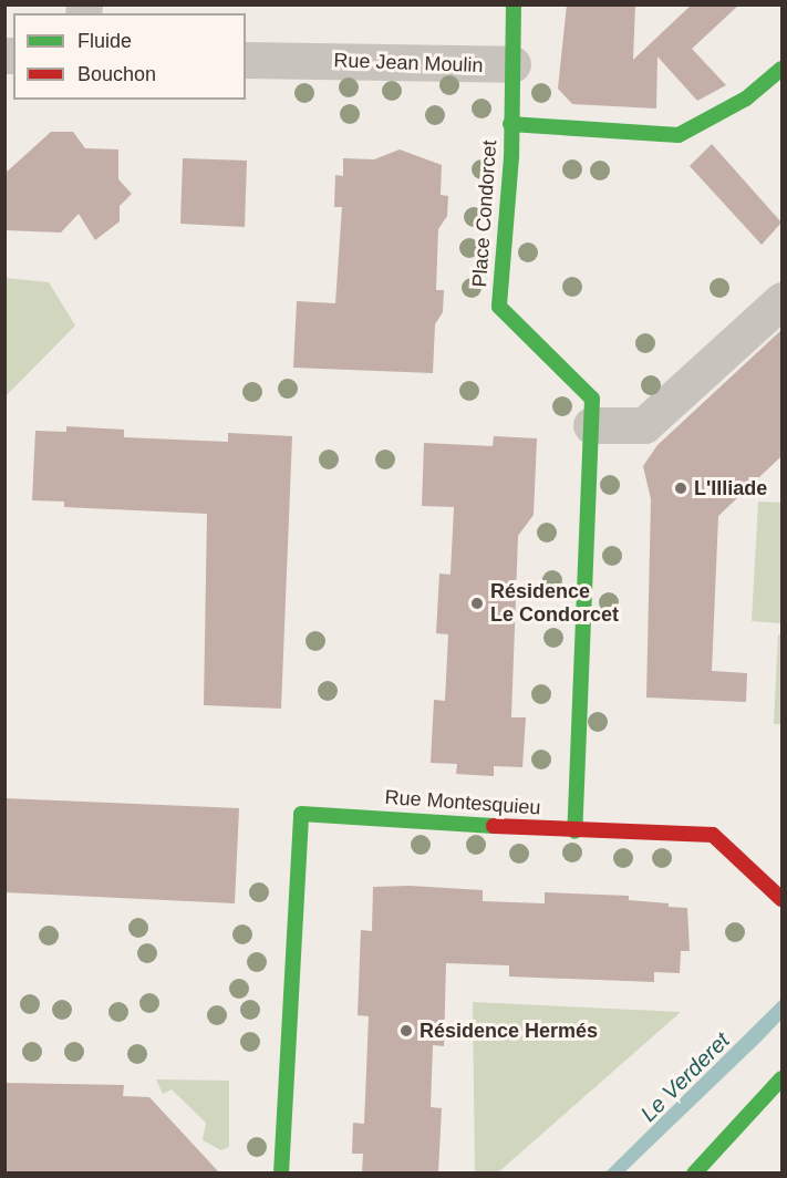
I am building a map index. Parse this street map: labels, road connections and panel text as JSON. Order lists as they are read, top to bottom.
{
  "streets": {
    "street": ["Rue Jean Moulin", "Place Condorcet", "Rue Montesquieu"]
  },
  "crossings": [
    ["Rue Jean Moulin", "Place Condorcet"]
  ],
  "water": ["Le Verderet"],
  "places": ["L'Illiade", "Résidence Le Condorcet", "Résidence Hermés"],
  "legend": ["Fluide", "Bouchon"]
}
